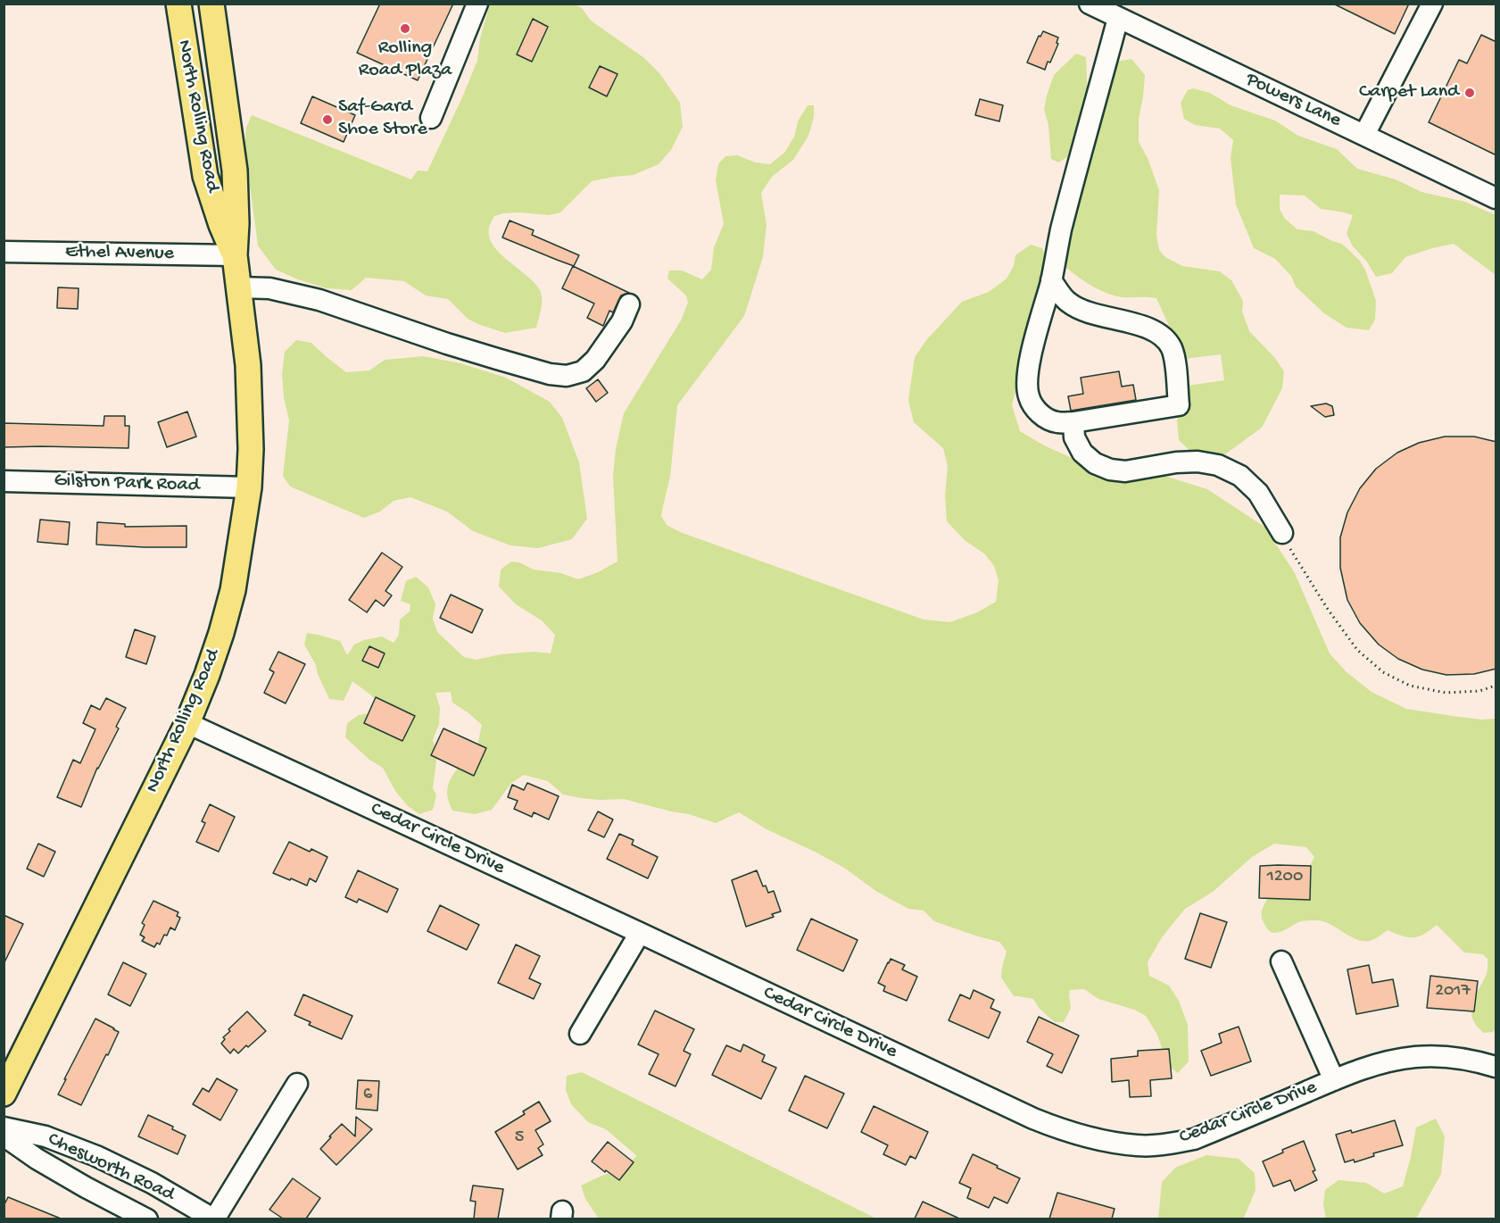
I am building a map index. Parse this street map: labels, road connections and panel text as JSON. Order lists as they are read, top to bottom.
{
  "streets": {
    "main road": ["North Rolling Road"],
    "street": [
      "Powers Lane",
      "Ethel Avenue",
      "Gilston Park Road",
      "Cedar Circle Drive",
      "Chesworth Road"
    ]
  },
  "crossings": [
    ["North Rolling Road", "Ethel Avenue"],
    ["North Rolling Road", "Gilston Park Road"],
    ["North Rolling Road", "Cedar Circle Drive"]
  ],
  "places": ["Rolling Road Plaza", "Carpet Land", "Saf-Gard Shoe Store"],
  "house_numbers": [
    "1200",
    "2017",
    "6",
    "5"
  ]
}
